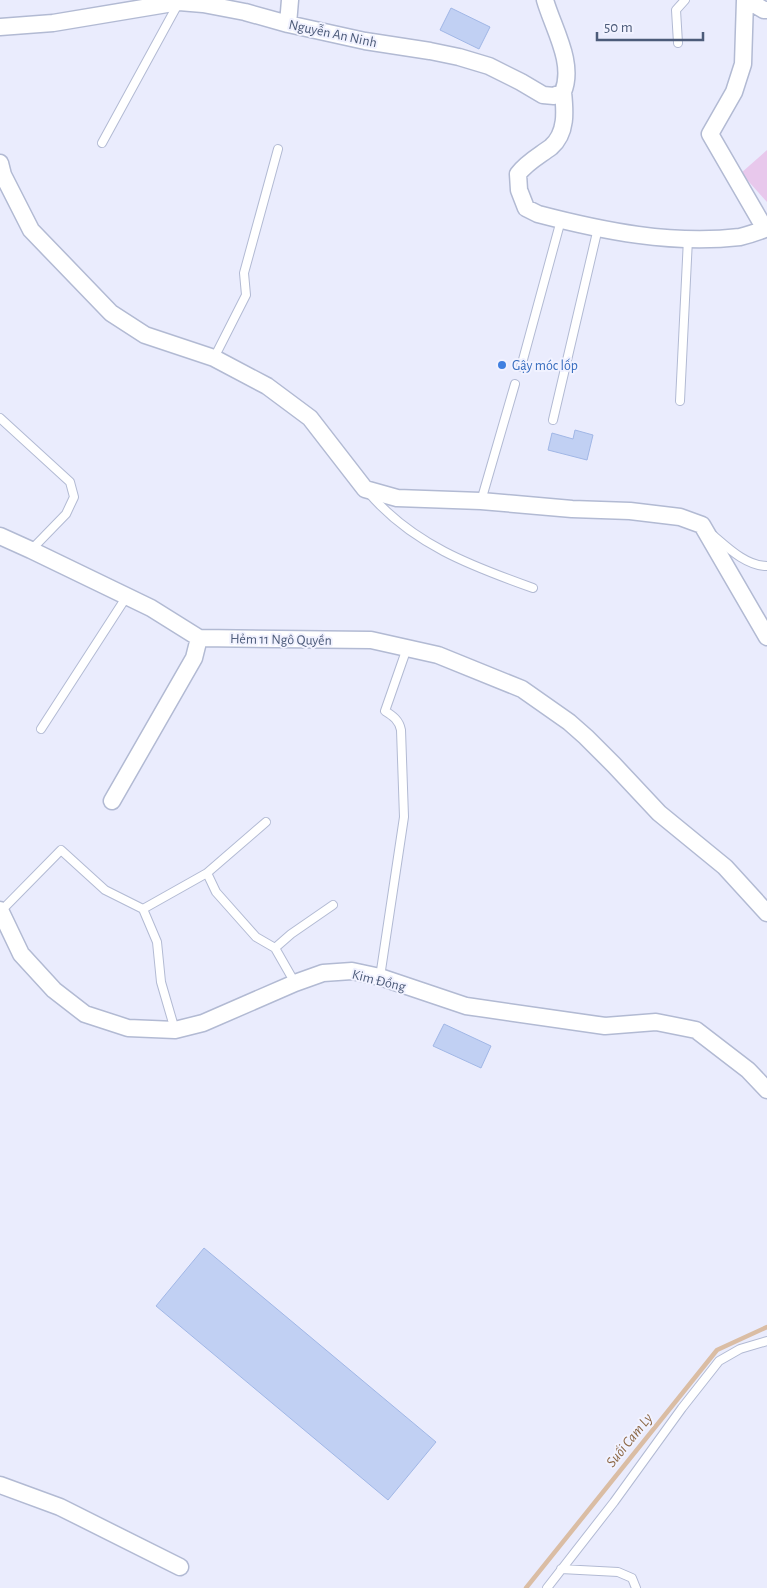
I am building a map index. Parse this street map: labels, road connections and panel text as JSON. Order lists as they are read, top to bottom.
{
  "streets": {
    "street": ["Nguyễn An Ninh", "Hẻm 11 Ngô Quyền", "Kim Đồng"]
  },
  "water": ["Suối Cam Ly"],
  "places": ["Gậy móc lốp"],
  "scale_bar": "50 m"
}
